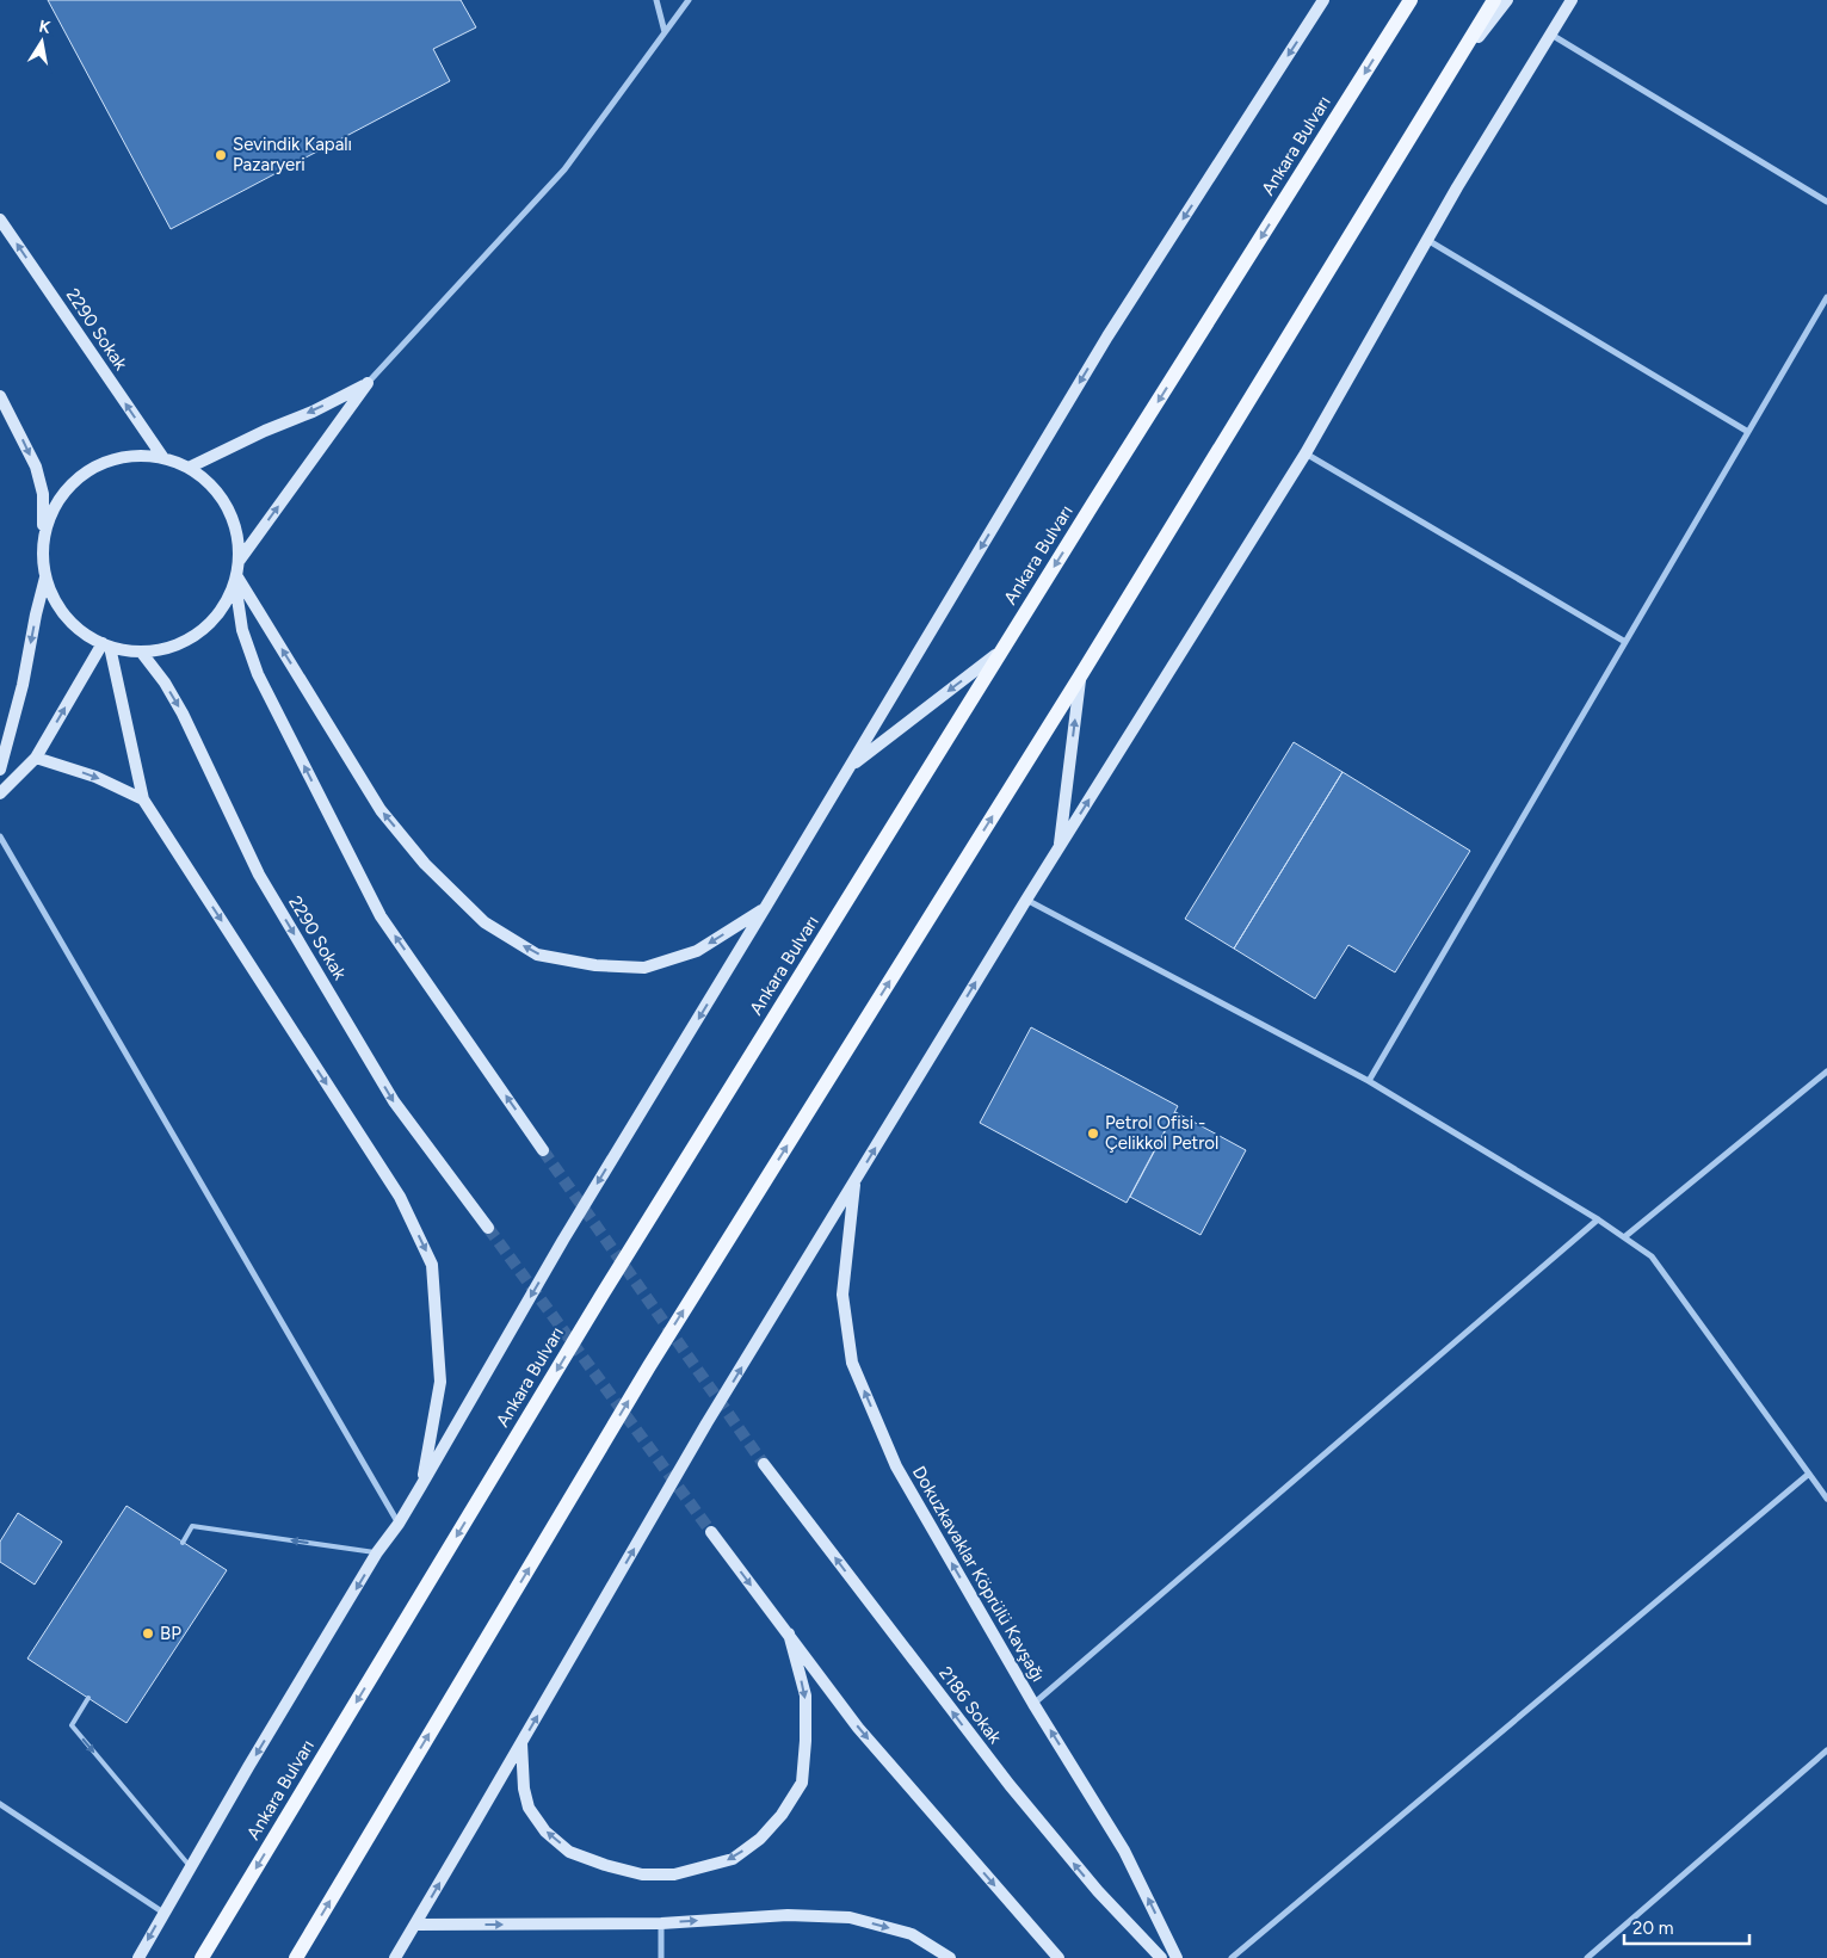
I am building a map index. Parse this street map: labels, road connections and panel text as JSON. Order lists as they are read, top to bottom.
{
  "streets": {
    "main road": [
      "Ankara Bulvarı",
      "2290 Sokak",
      "Dokuzkavaklar Köprülü Kavşağı",
      "2186 Sokak"
    ]
  },
  "one_way": ["Dokuzkavaklar Köprülü Kavşağı"],
  "places": ["Sevindik Kapalı Pazaryeri", "Petrol Ofisi - Çelikkol Petrol", "BP"],
  "scale_bar": "20 m",
  "north": "top"
}
